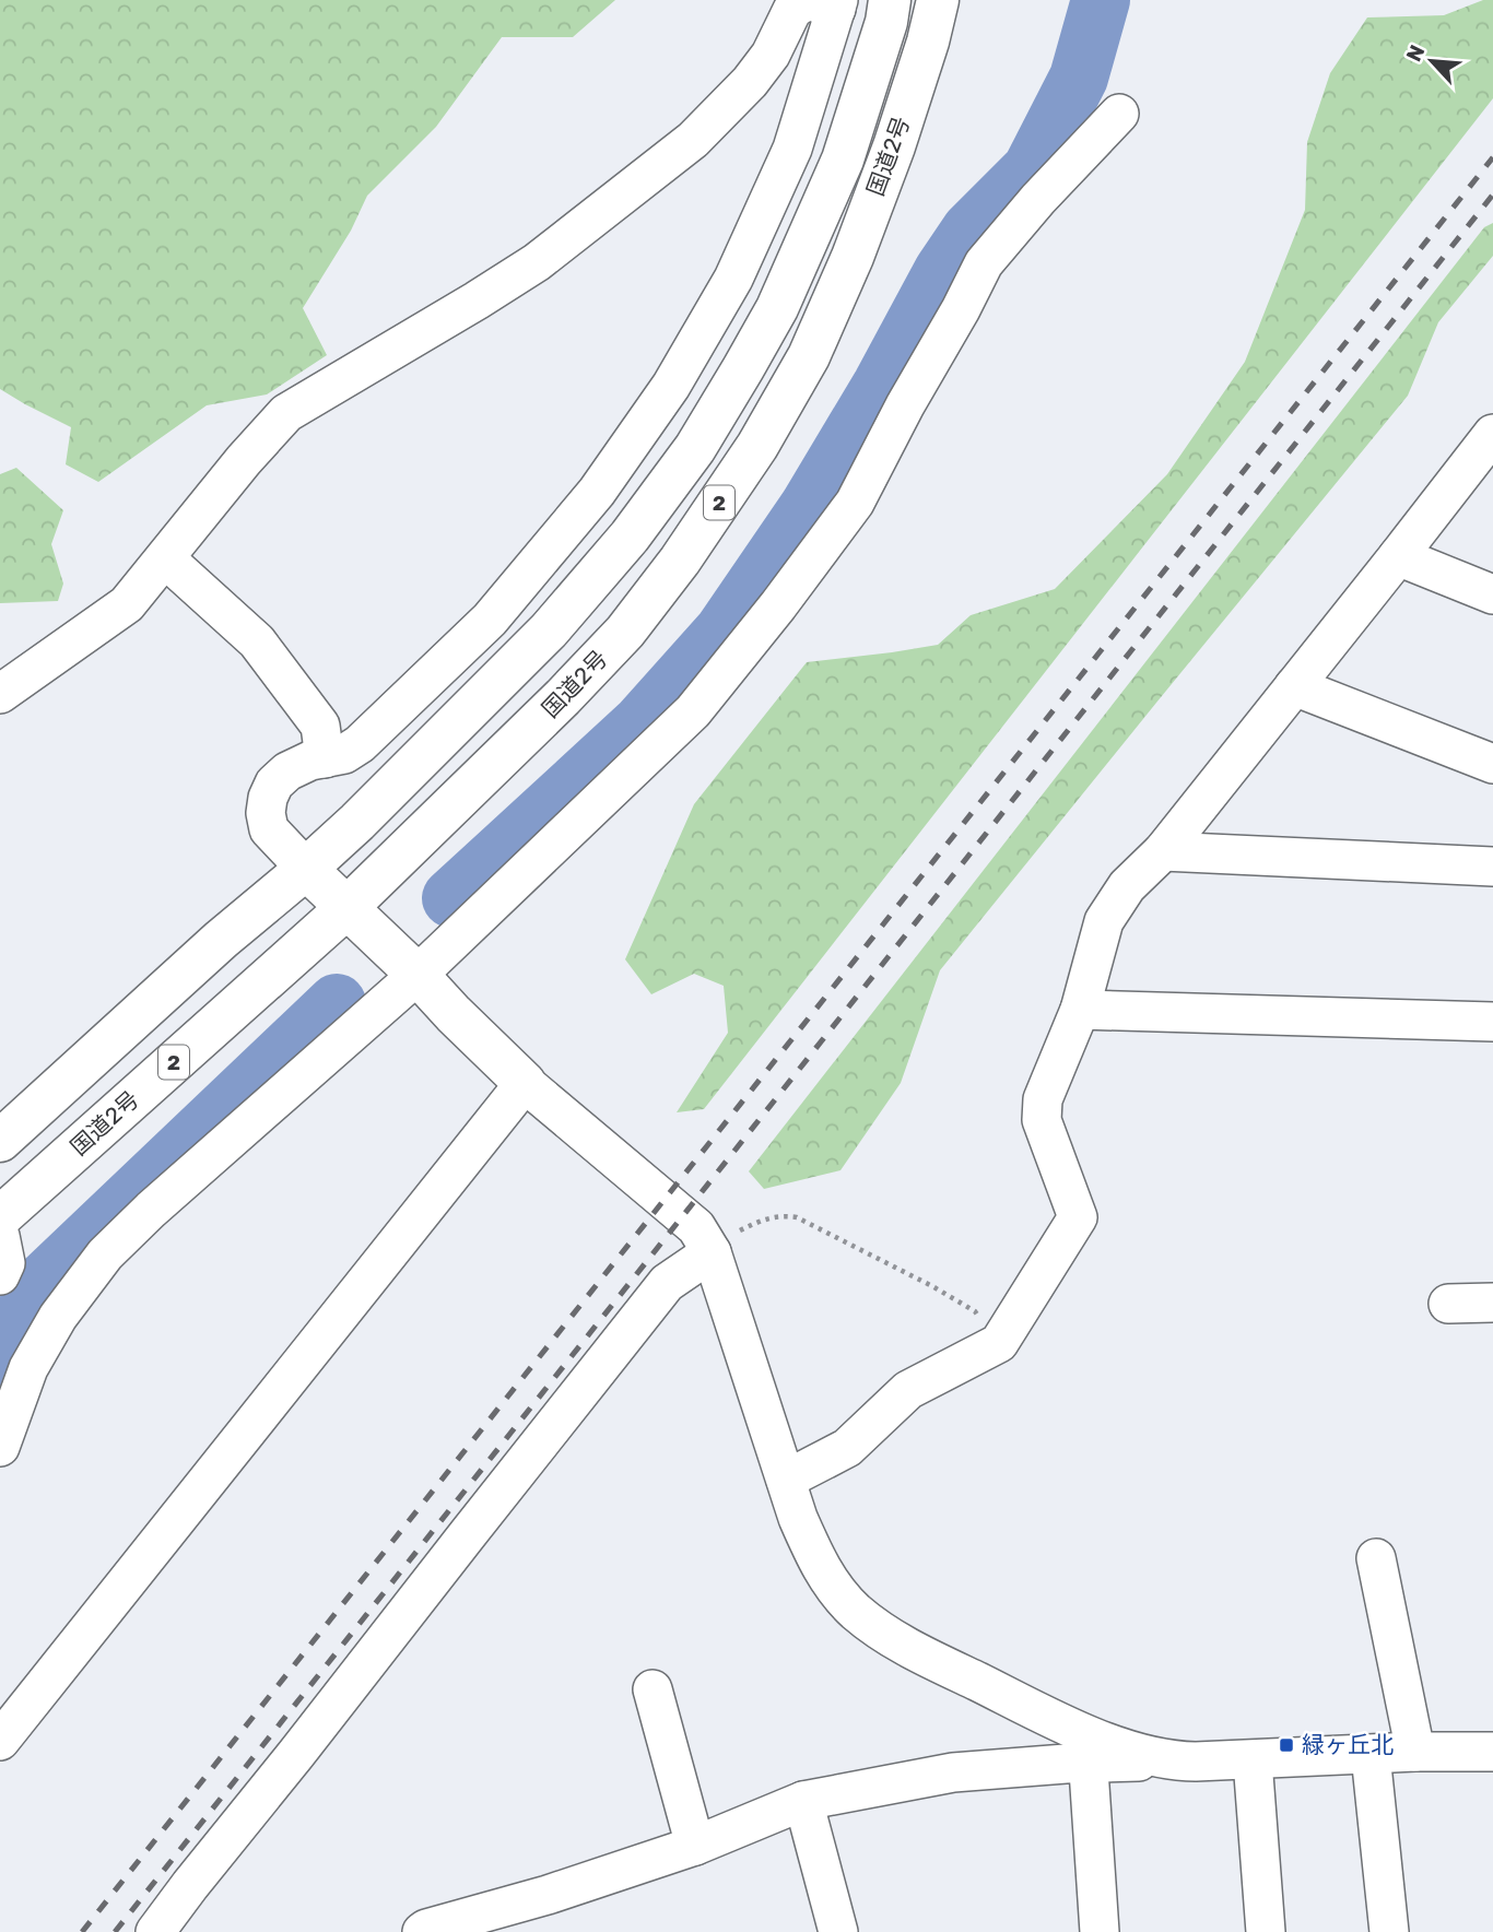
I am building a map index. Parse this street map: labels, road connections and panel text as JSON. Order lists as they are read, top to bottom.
{
  "streets": {
    "main road": ["国道2号", "2"]
  },
  "places": {
    "transit": ["緑ヶ丘北"]
  },
  "north": "top left"
}
